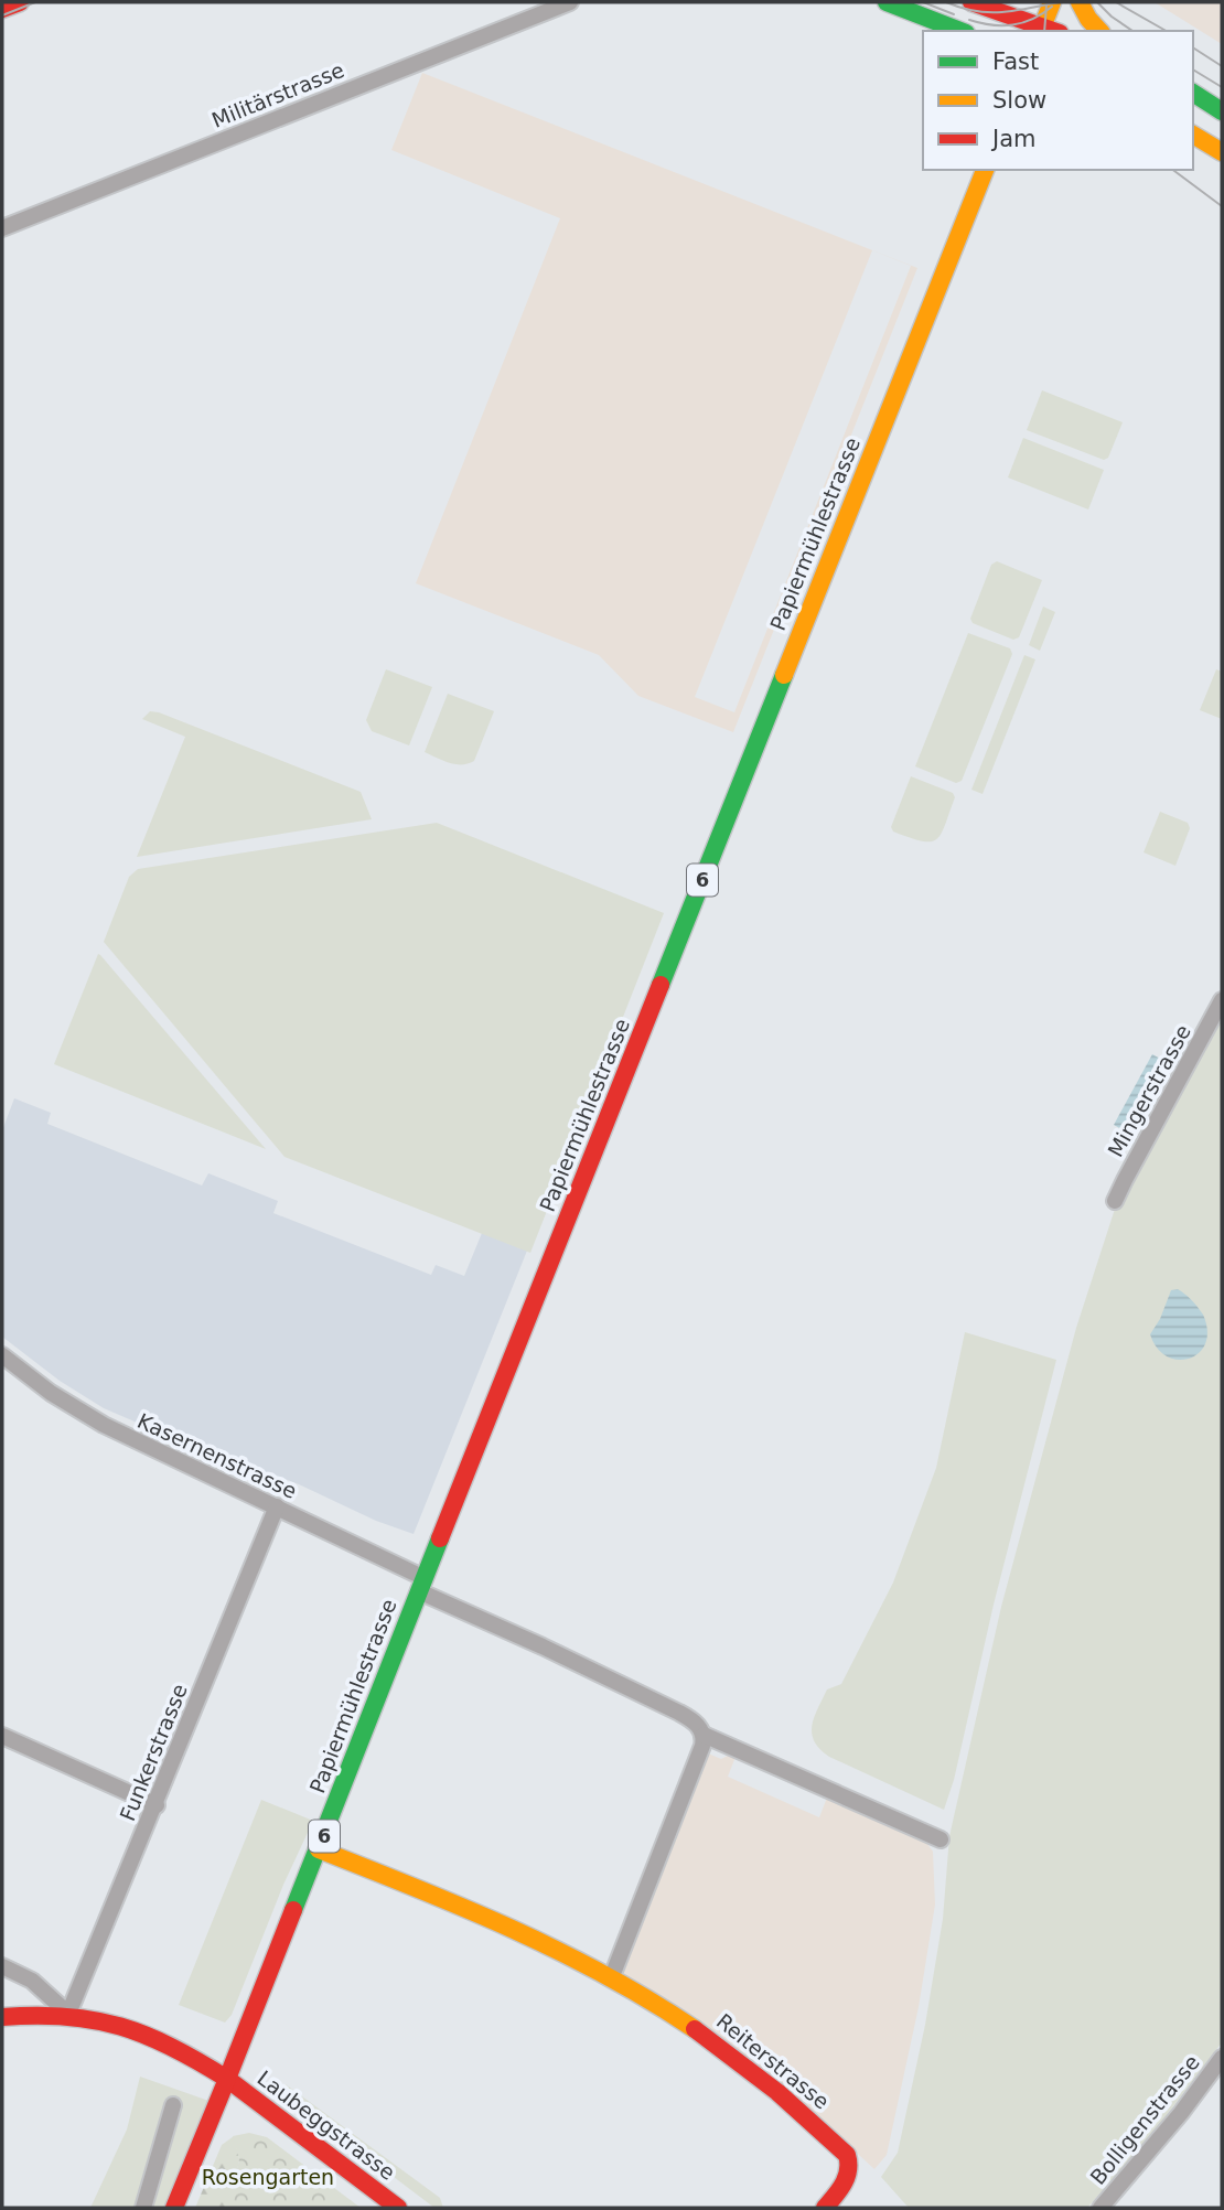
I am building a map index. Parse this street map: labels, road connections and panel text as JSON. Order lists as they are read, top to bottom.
{
  "streets": {
    "main road": [
      "Papiermühlestrasse",
      "6",
      "Reiterstrasse",
      "Laubeggstrasse"
    ],
    "street": [
      "Militärstrasse",
      "Mingerstrasse",
      "Kasernenstrasse",
      "Funkerstrasse",
      "Bolligenstrasse"
    ]
  },
  "crossings": [
    ["Papiermühlestrasse", "Kasernenstrasse"],
    ["Papiermühlestrasse", "Reiterstrasse"],
    ["Papiermühlestrasse", "Laubeggstrasse"],
    ["Kasernenstrasse", "Funkerstrasse"],
    ["Funkerstrasse", "Laubeggstrasse"]
  ],
  "parks": ["Rosengarten"],
  "legend": ["Fast", "Slow", "Jam"]
}
